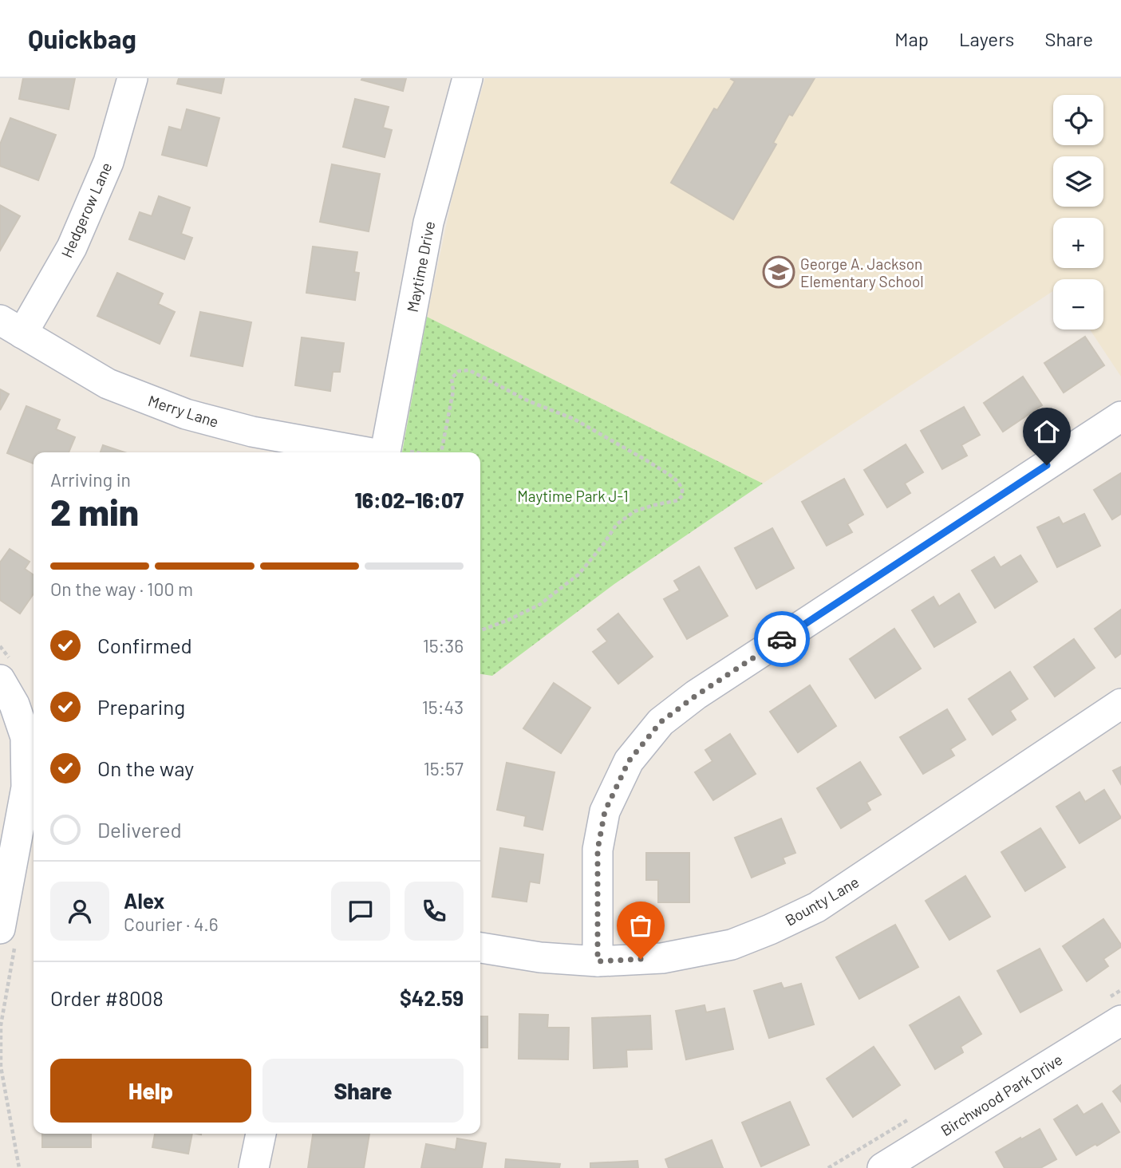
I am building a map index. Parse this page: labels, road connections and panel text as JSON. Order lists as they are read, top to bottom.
{
  "streets": {
    "street": [
      "Hedgerow Lane",
      "Maytime Drive",
      "Merry Lane",
      "Bounty Lane",
      "Birchwood Park Drive"
    ]
  },
  "crossings": [
    ["Hedgerow Lane", "Merry Lane"]
  ],
  "parks": ["Maytime Park J-1"],
  "places": {
    "school or university": ["George A. Jackson Elementary School"]
  },
  "page": {
    "header": "Quickbag",
    "nav": ["Map", "Layers", "Share"],
    "map_buttons": ["+", "−"],
    "heading": ["2 min", "Arriving in", "16:02–16:07"],
    "panel": [
      "Alex",
      "Courier · 4.6",
      "Order #8008",
      "$42.59"
    ],
    "bar": "On the way · 100 m",
    "list": [
      ["Confirmed", "15:36"],
      ["Preparing", "15:43"],
      ["On the way", "15:57"],
      "Delivered"
    ],
    "buttons": ["Help", "Share"]
  }
}
